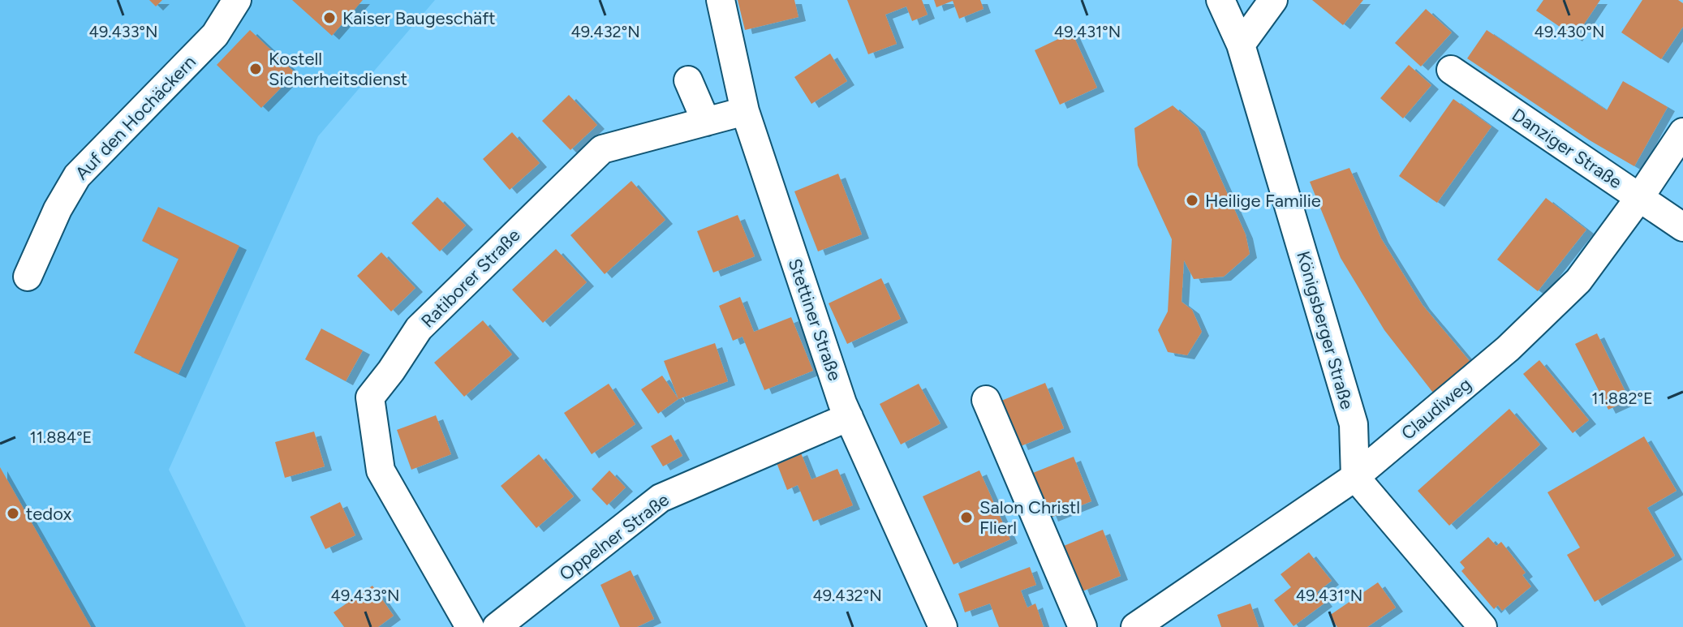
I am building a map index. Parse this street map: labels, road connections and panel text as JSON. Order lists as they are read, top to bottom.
{
  "streets": {
    "street": [
      "Auf den Hochäckern",
      "Danziger Straße",
      "Ratiborer Straße",
      "Stettiner Straße",
      "Königsberger Straße",
      "Claudiweg",
      "Oppelner Straße"
    ]
  },
  "crossings": [
    ["Danziger Straße", "Claudiweg"],
    ["Ratiborer Straße", "Stettiner Straße"],
    ["Stettiner Straße", "Oppelner Straße"],
    ["Königsberger Straße", "Claudiweg"]
  ],
  "places": [
    "Kaiser Baugeschäft",
    "Kostell Sicherheitsdienst",
    "Heilige Familie",
    "tedox",
    "Salon Christl Flierl"
  ],
  "coordinates": [
    "49.431°N",
    "49.430°N",
    "49.433°N",
    "49.432°N",
    "11.882°E",
    "11.884°E"
  ]
}
